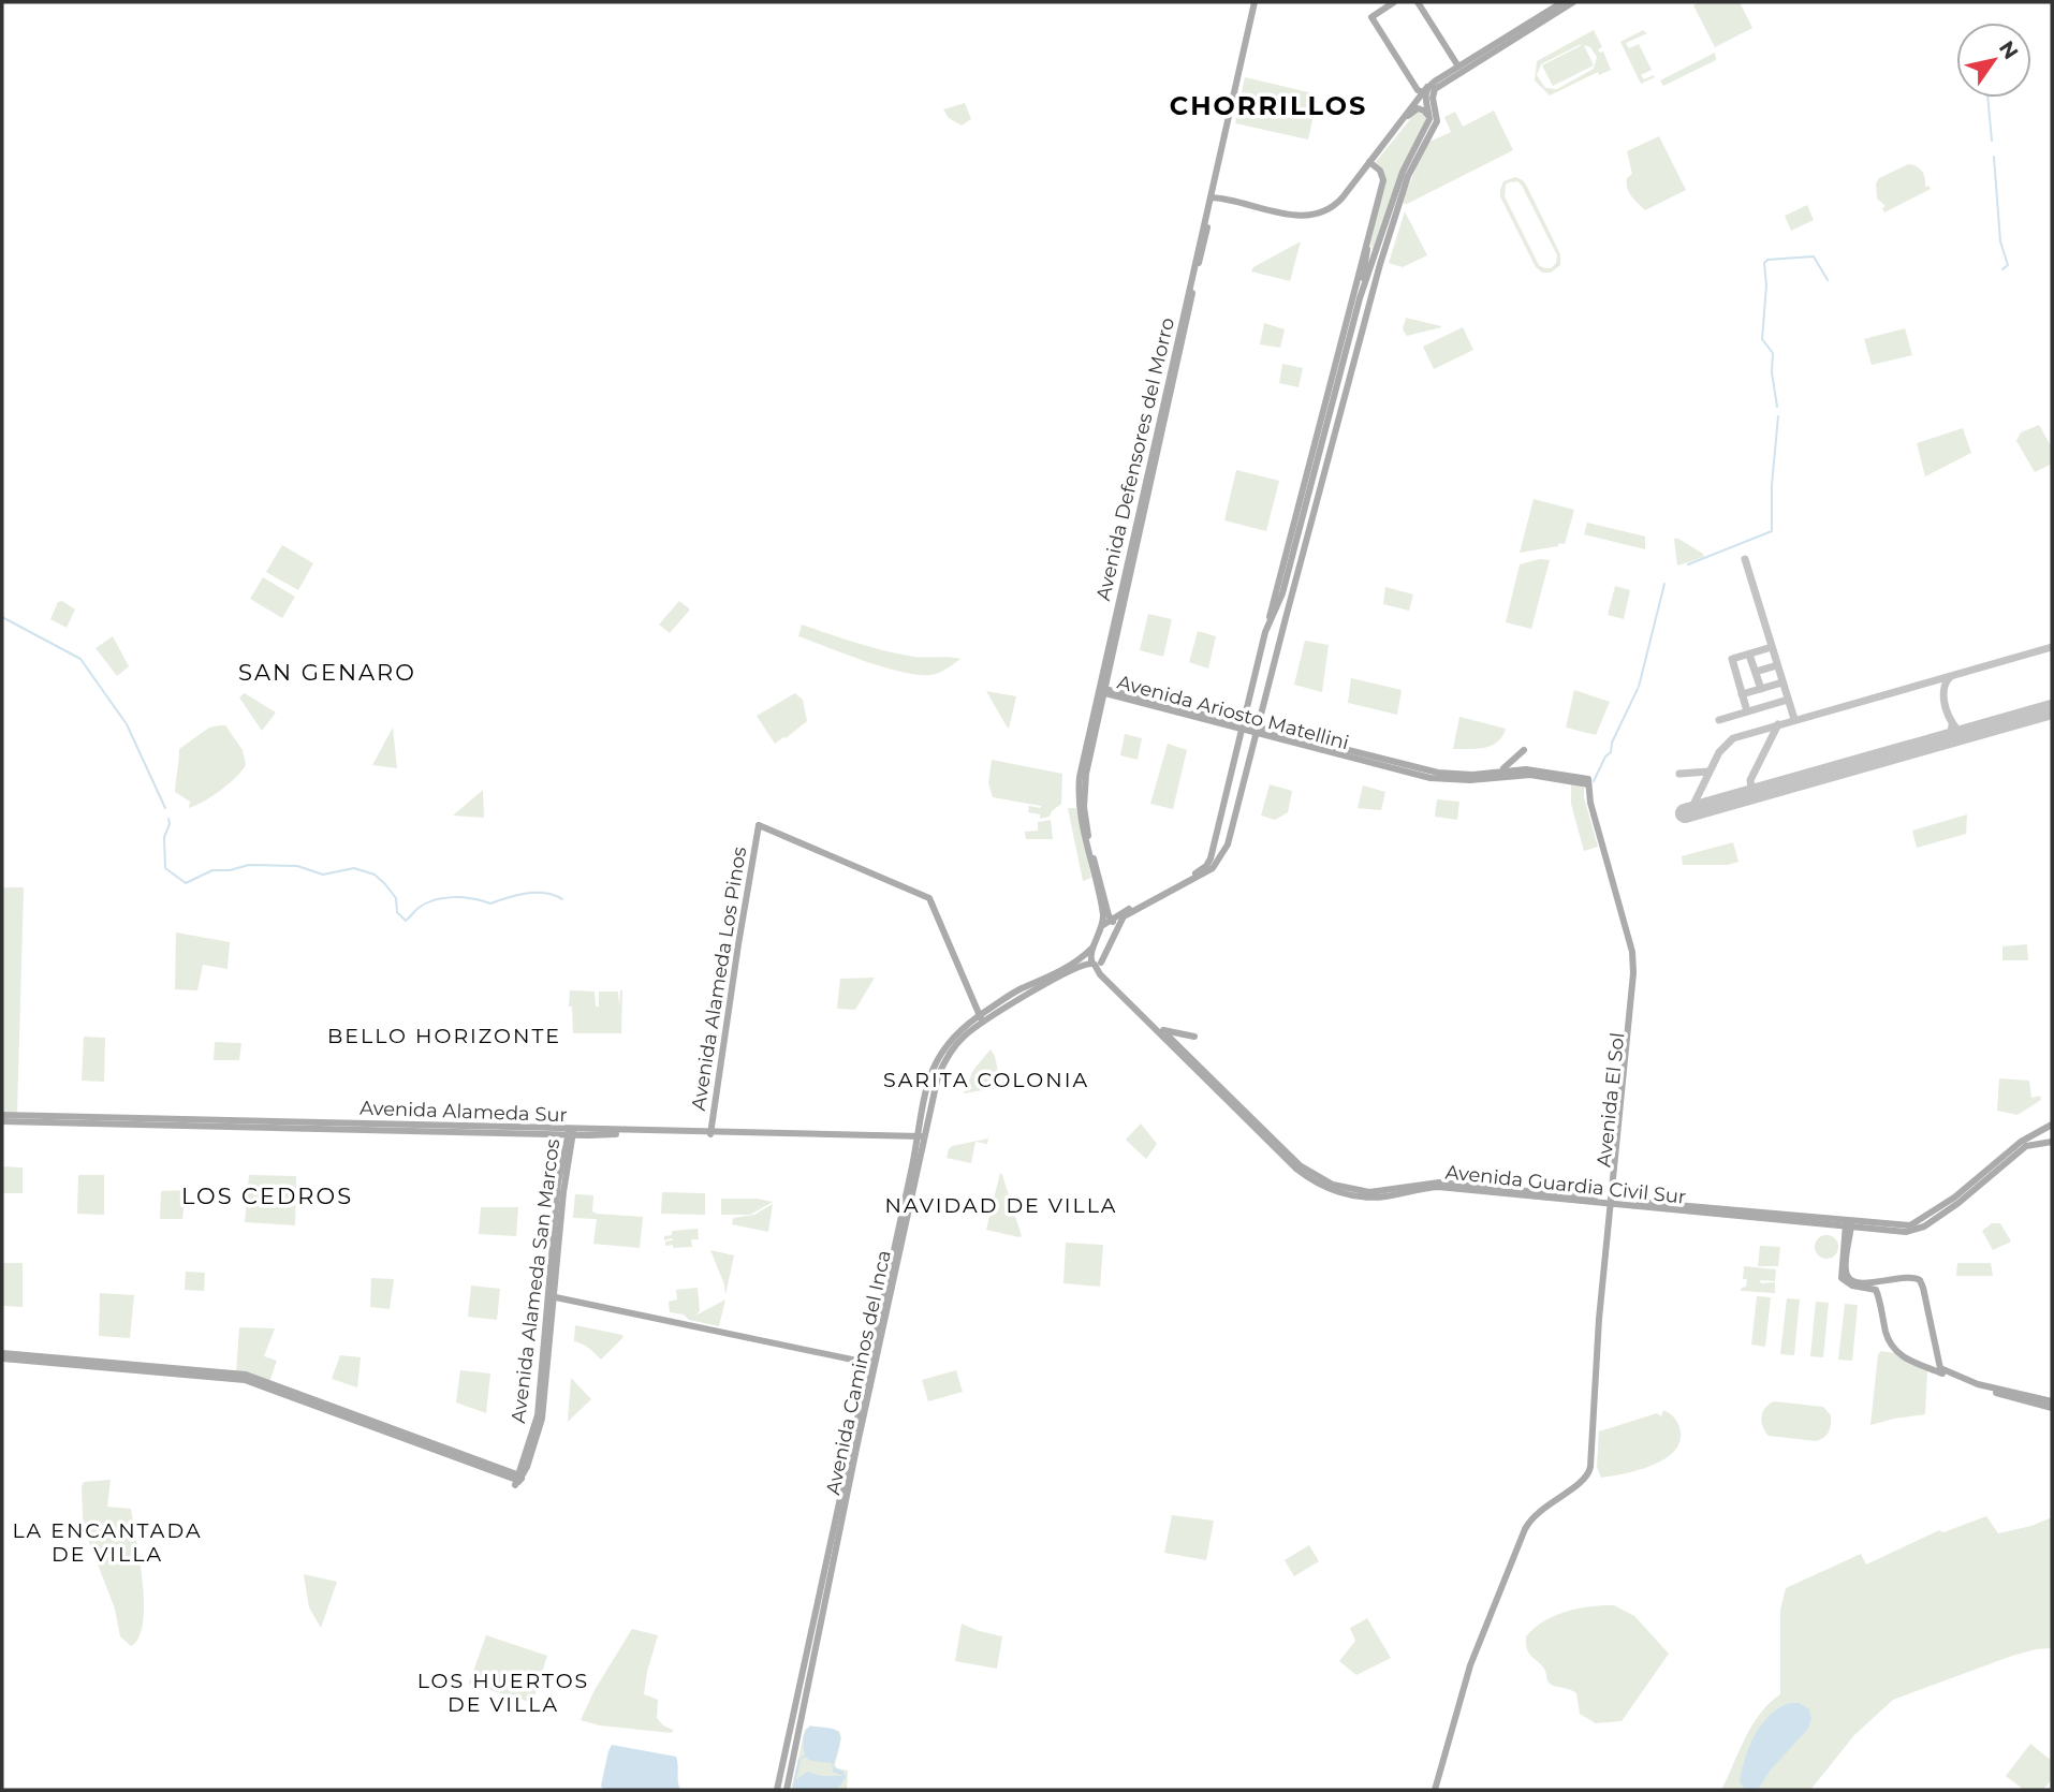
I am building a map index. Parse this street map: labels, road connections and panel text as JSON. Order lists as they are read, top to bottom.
{
  "streets": {
    "main road": [
      "Avenida Defensores del Morro",
      "Avenida Ariosto Matellini",
      "Avenida Alameda Los Pinos",
      "Avenida El Sol",
      "Avenida Alameda Sur",
      "Avenida Guardia Civil Sur",
      "Avenida Alameda San Marcos",
      "Avenida Caminos del Inca"
    ]
  },
  "crossings": [
    ["Avenida Defensores del Morro", "Avenida Ariosto Matellini"],
    ["Avenida Ariosto Matellini", "Avenida El Sol"],
    ["Avenida Alameda Los Pinos", "Avenida Alameda Sur"],
    ["Avenida El Sol", "Avenida Guardia Civil Sur"],
    ["Avenida Alameda Sur", "Avenida Alameda San Marcos"],
    ["Avenida Alameda Sur", "Avenida Caminos del Inca"]
  ],
  "districts": [
    "CHORRILLOS",
    "SAN GENARO",
    "BELLO HORIZONTE",
    "SARITA COLONIA",
    "LOS CEDROS",
    "NAVIDAD DE VILLA",
    "LA ENCANTADA DE VILLA",
    "LOS HUERTOS DE VILLA"
  ],
  "north": "top right"
}
